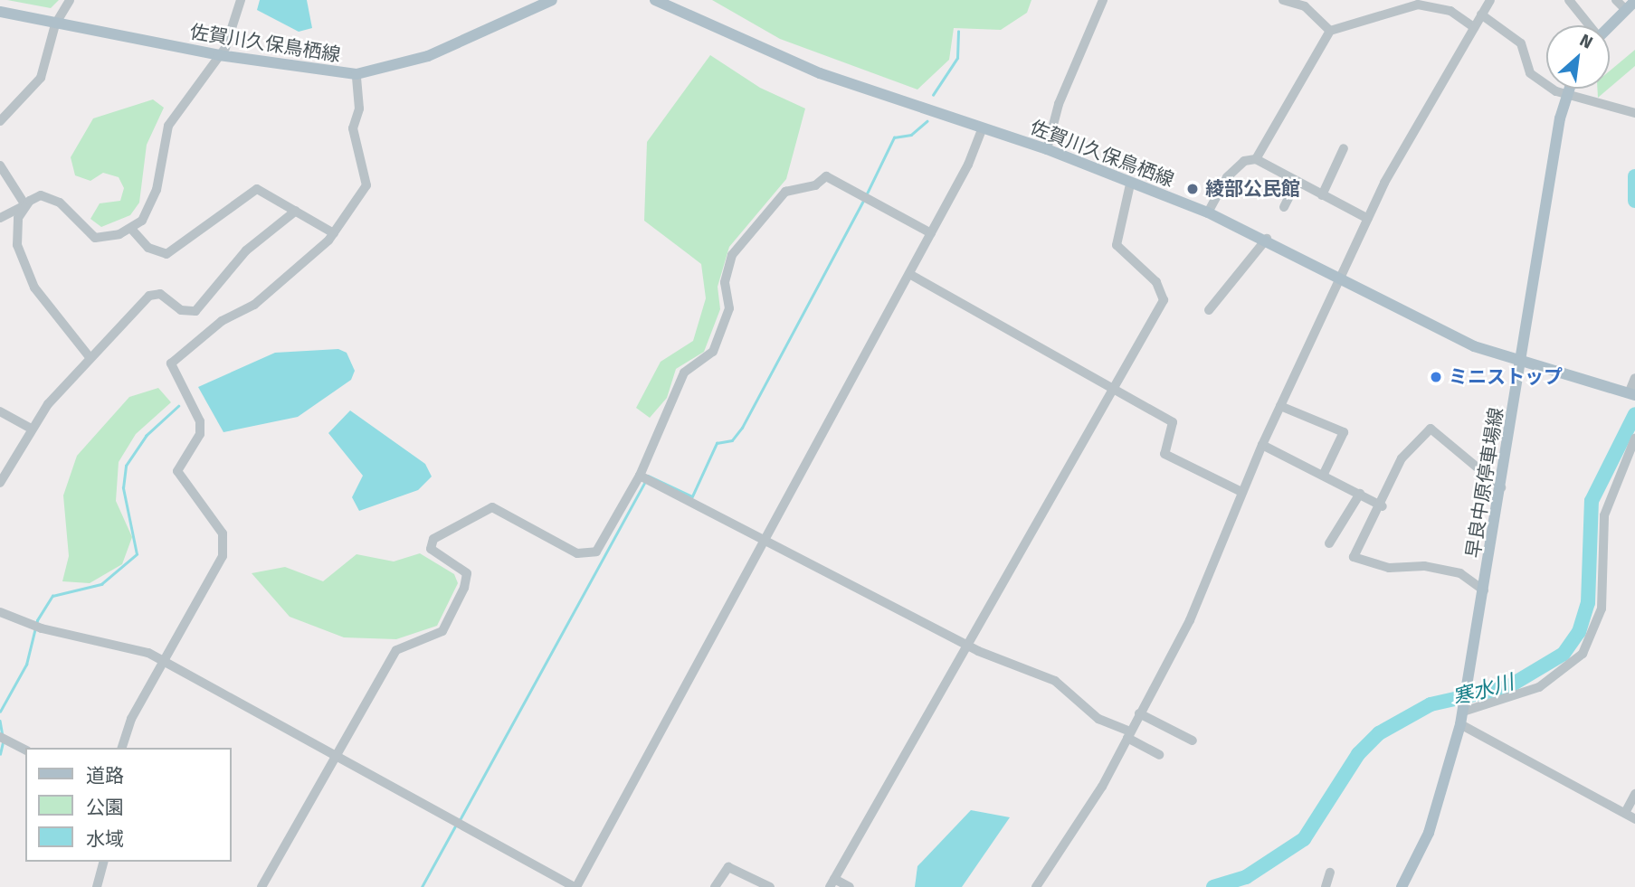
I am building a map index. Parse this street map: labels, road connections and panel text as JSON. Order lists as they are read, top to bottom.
{
  "streets": {
    "main road": ["佐賀川久保鳥栖線", "早良中原停車場線"]
  },
  "crossings": [
    ["佐賀川久保鳥栖線", "早良中原停車場線"]
  ],
  "water": ["寒水川"],
  "places": ["綾部公民館", "ミニストップ"],
  "legend": ["道路", "公園", "水域"],
  "north": "top right"
}
